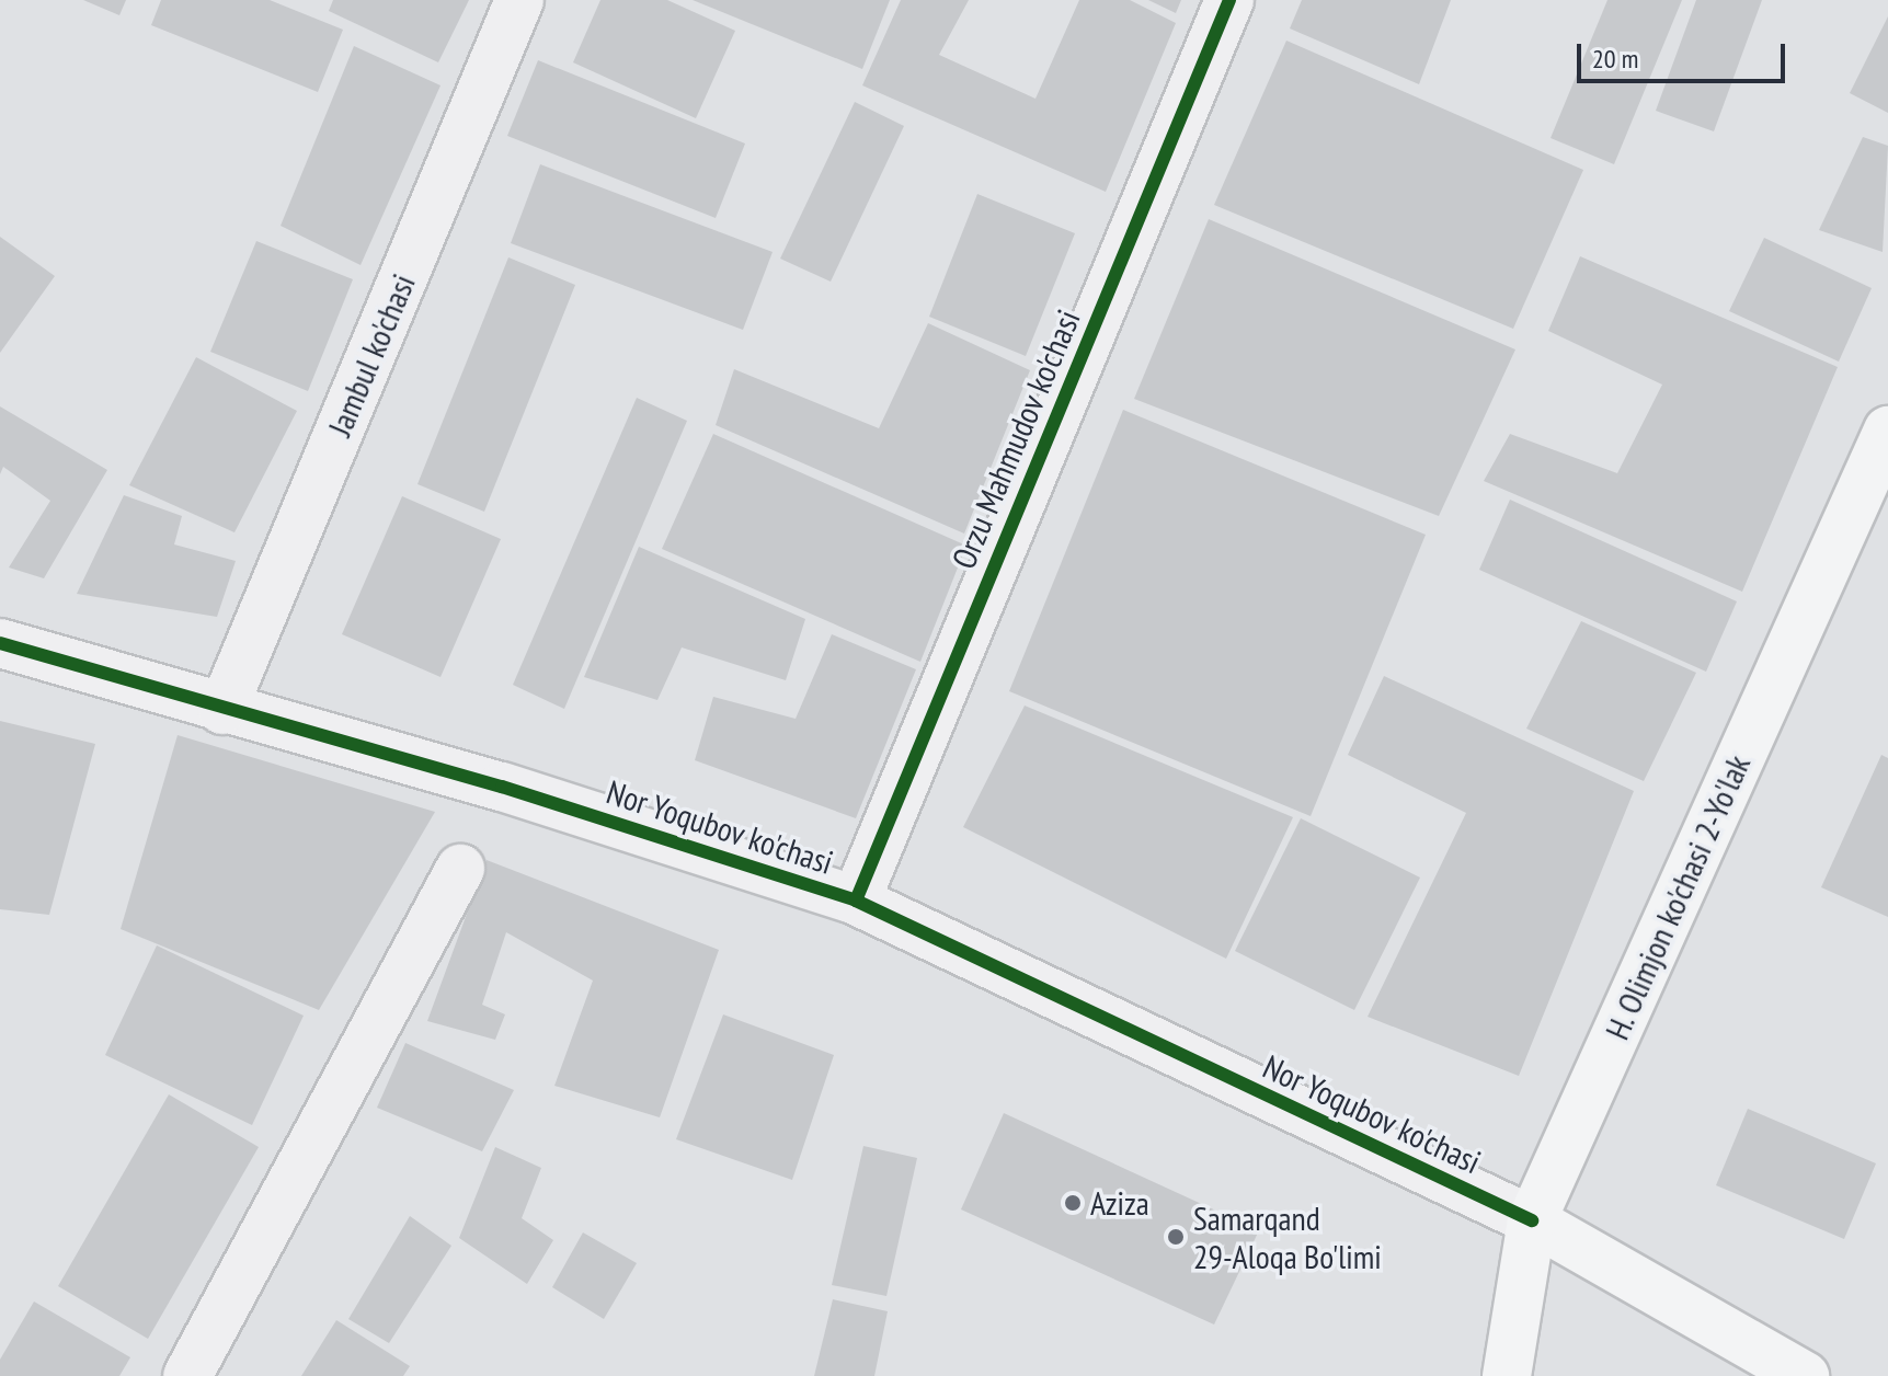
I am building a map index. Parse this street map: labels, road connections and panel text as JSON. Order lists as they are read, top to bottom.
{
  "streets": {
    "main road": ["Nor Yoqubov ko'chasi", "H. Olimjon ko'chasi 2-Yo'lak"],
    "street": ["Jambul ko'chasi", "Orzu Mahmudov ko'chasi"]
  },
  "crossings": [
    ["Jambul ko'chasi", "Nor Yoqubov ko'chasi"],
    ["Orzu Mahmudov ko'chasi", "Nor Yoqubov ko'chasi"],
    ["Nor Yoqubov ko'chasi", "H. Olimjon ko'chasi 2-Yo'lak"]
  ],
  "places": ["Aziza", "Samarqand 29-Aloqa Bo'limi"],
  "scale_bar": "20 m"
}
